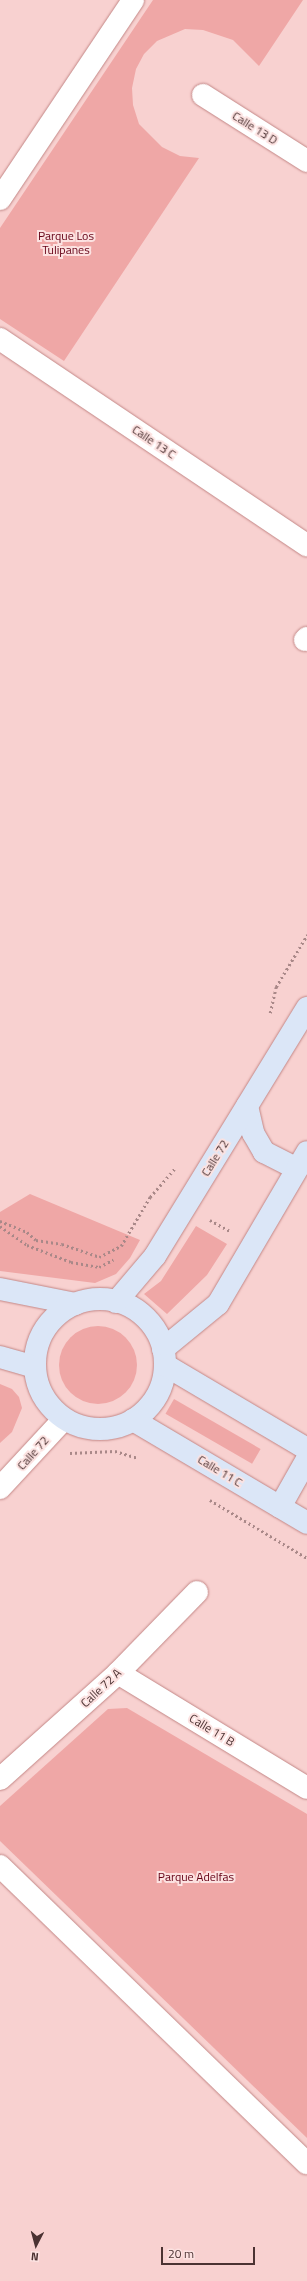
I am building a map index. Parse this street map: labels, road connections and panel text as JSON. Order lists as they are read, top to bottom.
{
  "streets": {
    "main road": ["Calle 72", "Calle 11 C"],
    "street": [
      "Calle 13 D",
      "Calle 13 C",
      "Calle 72 A",
      "Calle 11 B"
    ]
  },
  "crossings": [
    ["Calle 72", "Calle 11 C"],
    ["Calle 72 A", "Calle 11 B"]
  ],
  "parks": ["Parque Los Tulipanes", "Parque Adelfas"],
  "scale_bar": "20 m",
  "north": "bottom"
}
